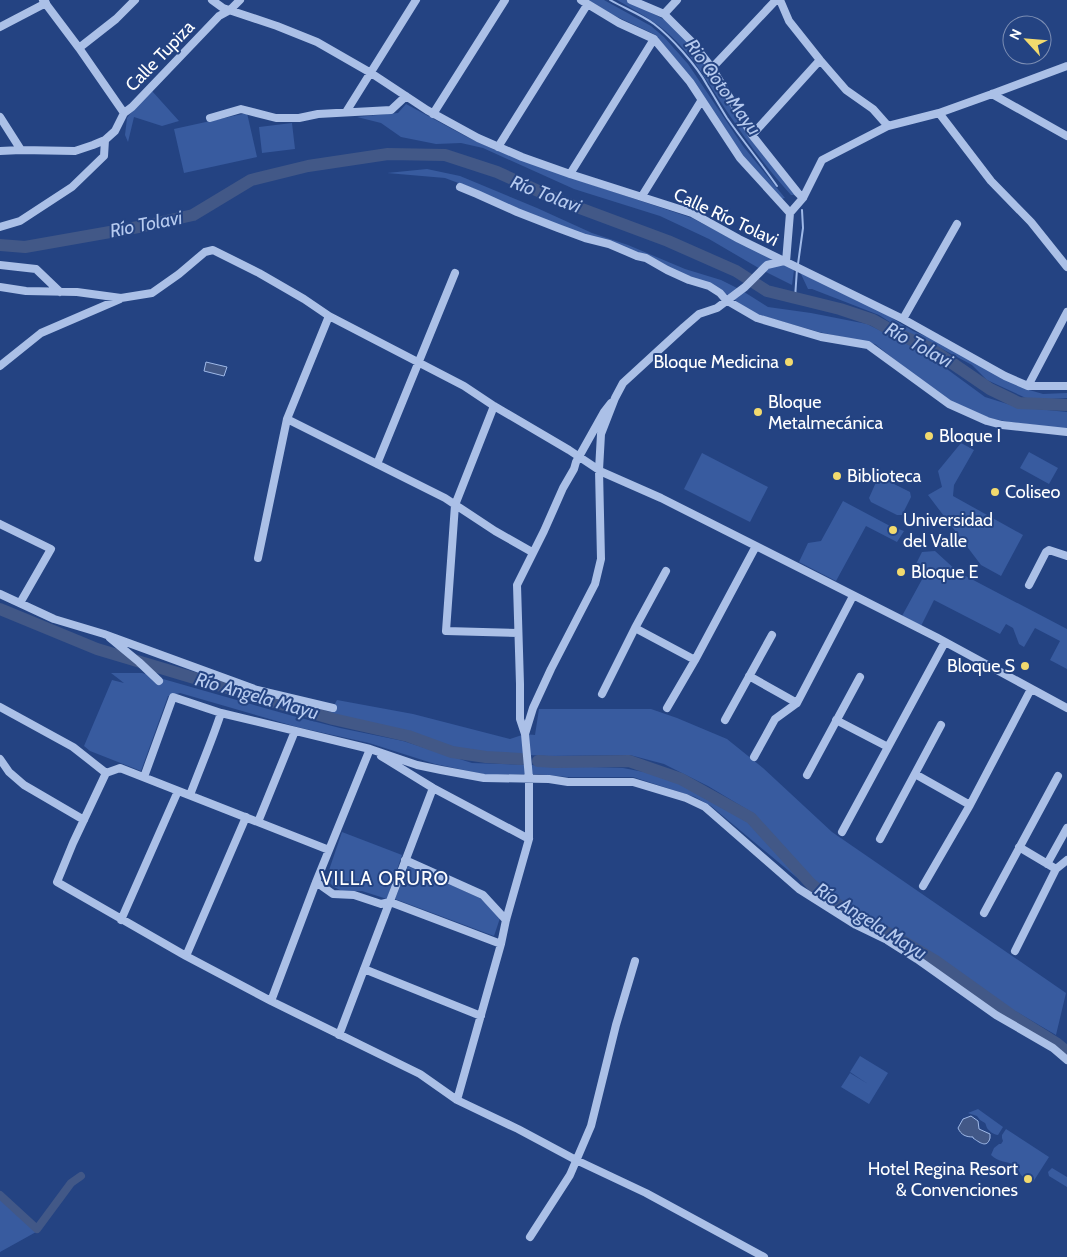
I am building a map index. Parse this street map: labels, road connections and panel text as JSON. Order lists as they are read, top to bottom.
{
  "streets": {
    "street": ["Calle Tupiza", "Calle Río Tolavi"]
  },
  "crossings": [
    ["Calle Tupiza", "Calle Río Tolavi"]
  ],
  "districts": ["VILLA ORURO"],
  "water": ["Rio Qoto Mayu", "Río Tolavi", "Río Angela Mayu"],
  "places": [
    "Bloque Medicina",
    "Bloque Metalmecánica",
    "Bloque I",
    "Biblioteca",
    "Coliseo",
    "Universidad del Valle",
    "Bloque E",
    "Bloque S",
    "Hotel Regina Resort & Convenciones"
  ],
  "north": "top left"
}
